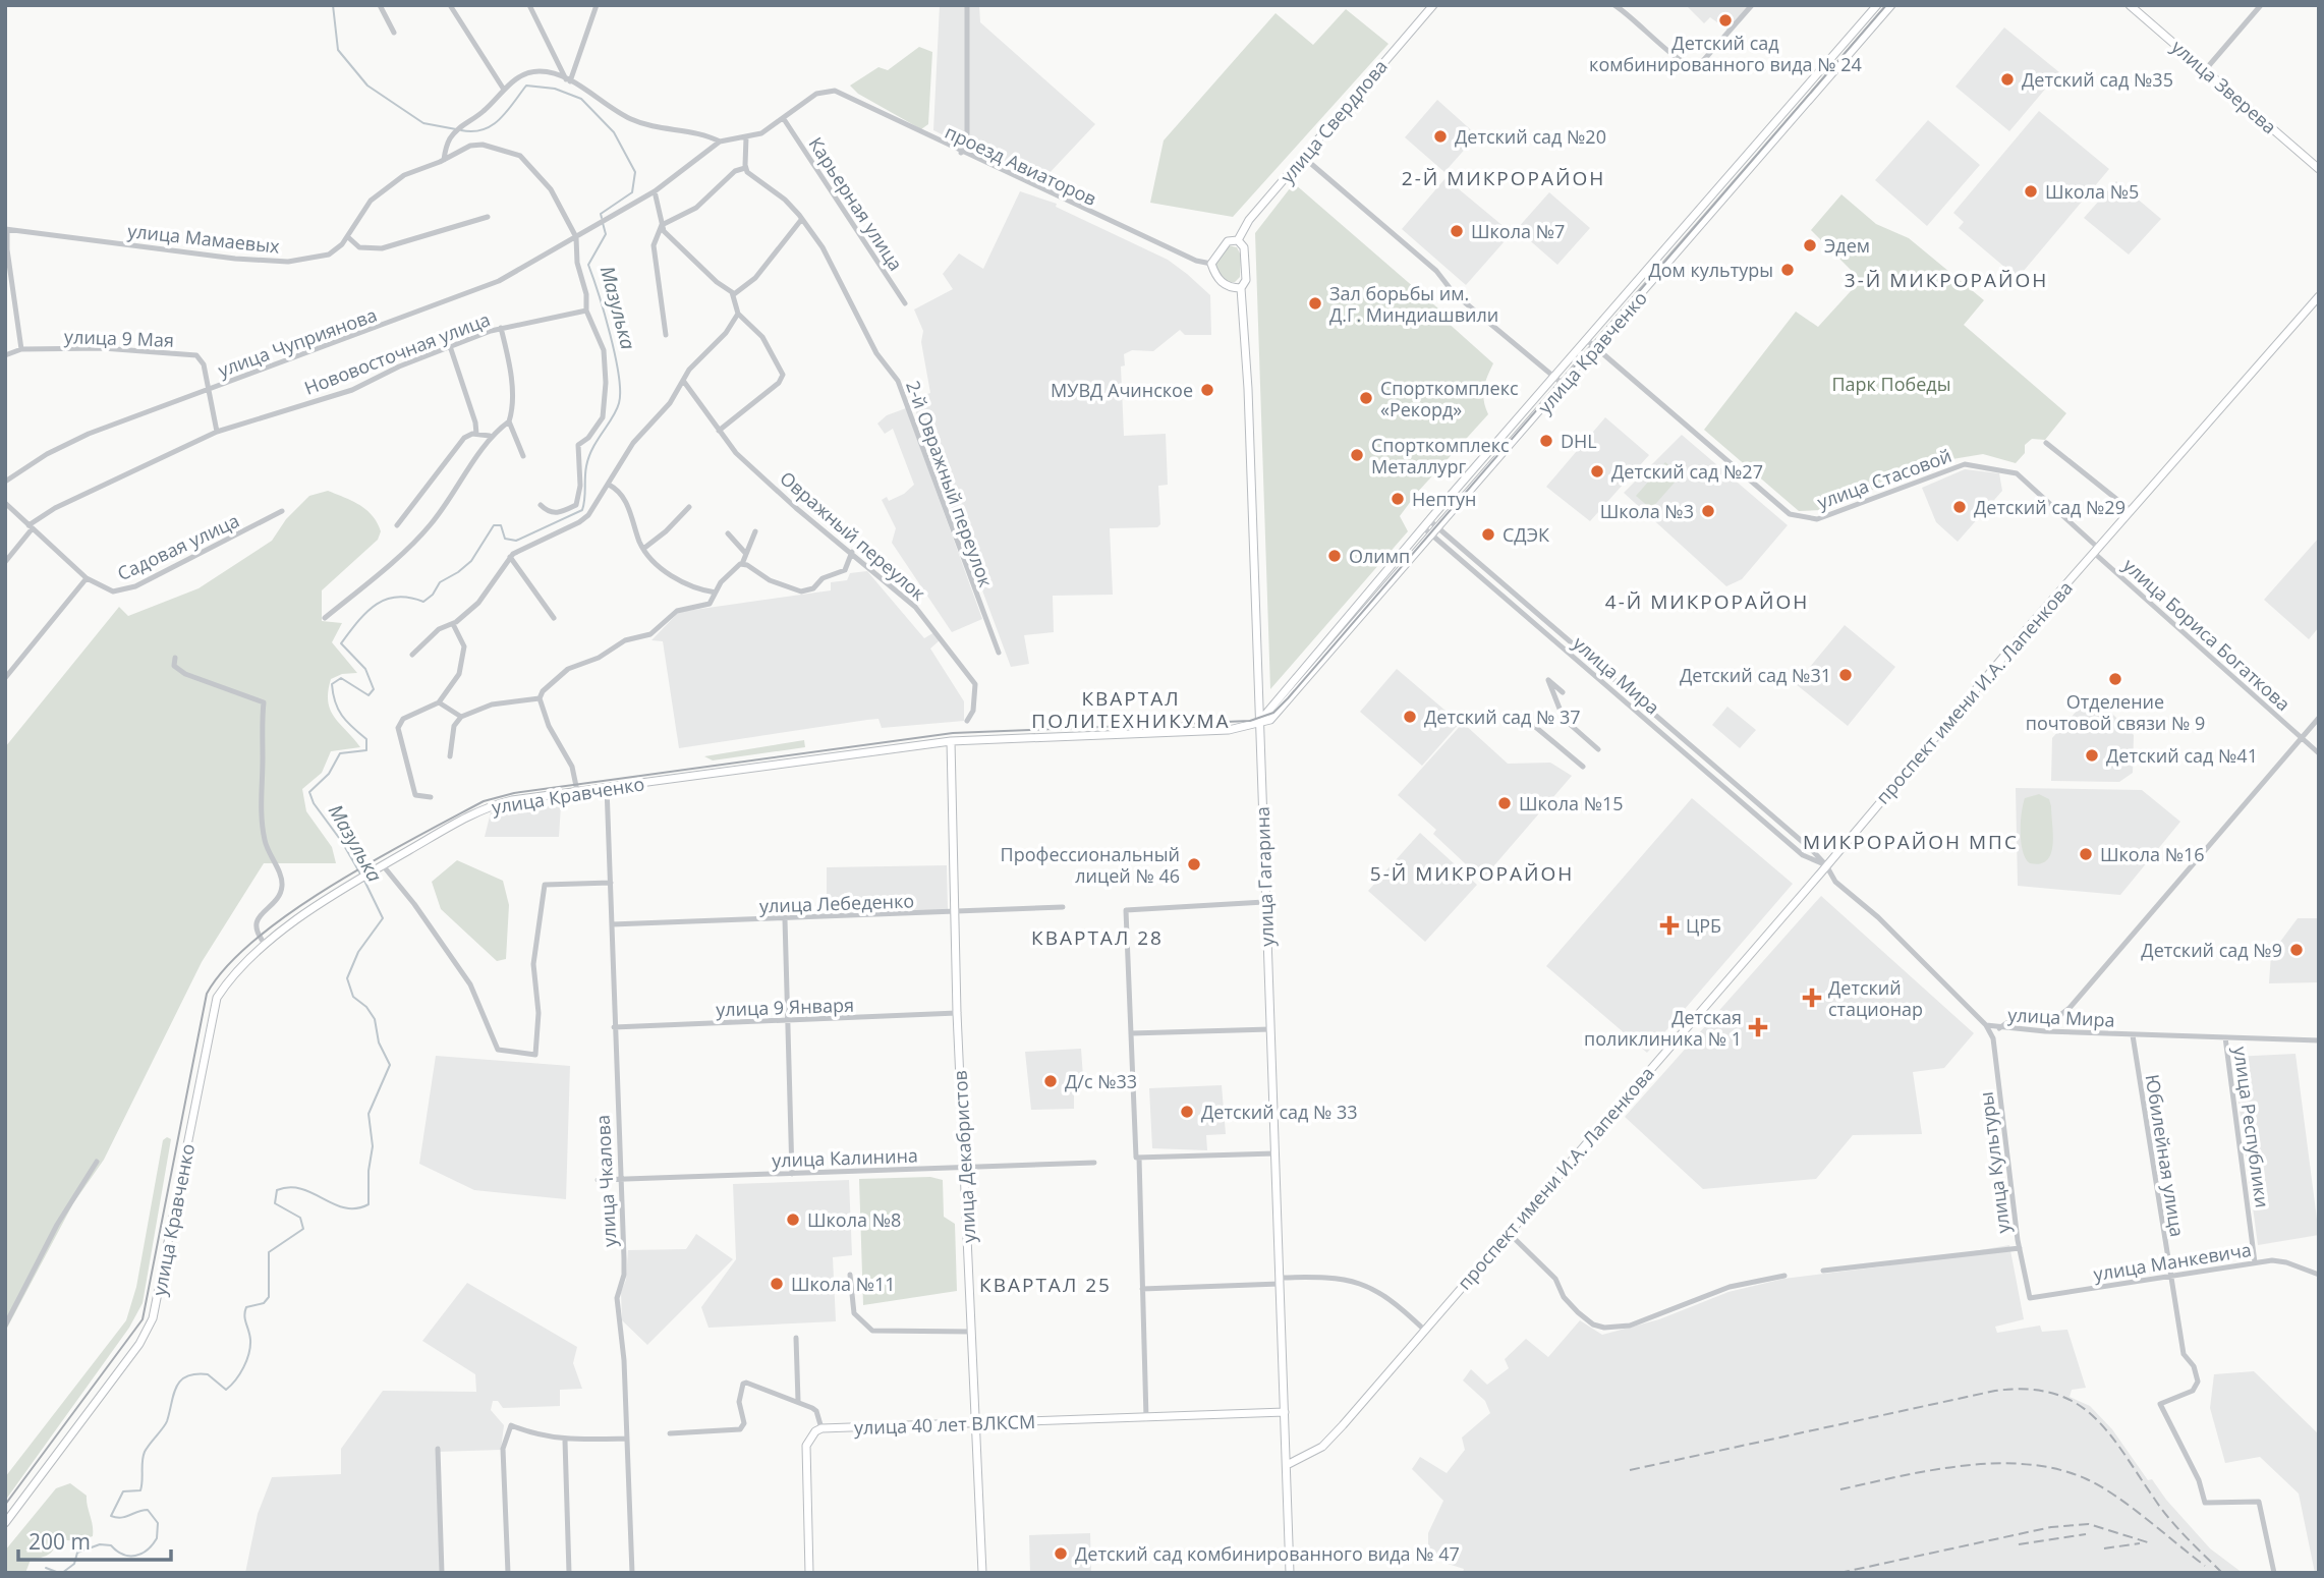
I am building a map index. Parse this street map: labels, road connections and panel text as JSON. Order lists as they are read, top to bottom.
{
  "streets": {
    "main road": [
      "улица Зверева",
      "улица Свердлова",
      "улица Кравченко",
      "проспект имени И.А. Лапенкова",
      "улица Гагарина",
      "улица Декабристов",
      "улица 40 лет ВЛКСМ"
    ],
    "street": [
      "проезд Авиаторов",
      "Карьерная улица",
      "улица Мамаевых",
      "улица 9 Мая",
      "улица Чуприянова",
      "Нововосточная улица",
      "улица Стасовой",
      "2-й Овражный переулок",
      "Овражный переулок",
      "Садовая улица",
      "улица Бориса Богаткова",
      "улица Мира",
      "улица Лебеденко",
      "улица 9 Января",
      "улица Республики",
      "Юбилейная улица",
      "улица Калинина",
      "улица Культуры",
      "улица Чкалова",
      "улица Манкевича"
    ]
  },
  "crossings": [
    ["улица Свердлова", "проезд Авиаторов"],
    ["улица Свердлова", "улица Гагарина"],
    ["проезд Авиаторов", "Карьерная улица"],
    ["проезд Авиаторов", "улица Гагарина"],
    ["улица Мамаевых", "улица Чуприянова"],
    ["улица 9 Мая", "улица Чуприянова"],
    ["улица Кравченко", "улица Стасовой"],
    ["улица Кравченко", "улица Мира"],
    ["улица Кравченко", "улица Гагарина"],
    ["улица Кравченко", "улица Декабристов"],
    ["улица Кравченко", "улица Чкалова"],
    ["улица Стасовой", "улица Бориса Богаткова"],
    ["улица Стасовой", "проспект имени И.А. Лапенкова"],
    ["улица Бориса Богаткова", "проспект имени И.А. Лапенкова"],
    ["улица Мира", "проспект имени И.А. Лапенкова"],
    ["улица Мира", "улица Республики"],
    ["улица Мира", "Юбилейная улица"],
    ["улица Мира", "улица Культуры"],
    ["проспект имени И.А. Лапенкова", "улица Гагарина"],
    ["улица Гагарина", "улица 40 лет ВЛКСМ"],
    ["улица Лебеденко", "улица Декабристов"],
    ["улица Лебеденко", "улица Чкалова"],
    ["улица 9 Января", "улица Декабристов"],
    ["улица 9 Января", "улица Чкалова"],
    ["улица Республики", "улица Манкевича"],
    ["Юбилейная улица", "улица Манкевича"],
    ["улица Декабристов", "улица Калинина"],
    ["улица Декабристов", "улица 40 лет ВЛКСМ"],
    ["улица Калинина", "улица Чкалова"],
    ["улица Культуры", "улица Манкевича"]
  ],
  "districts": [
    "2-Й МИКРОРАЙОН",
    "3-Й МИКРОРАЙОН",
    "4-Й МИКРОРАЙОН",
    "КВАРТАЛ ПОЛИТЕХНИКУМА",
    "МИКРОРАЙОН МПС",
    "5-Й МИКРОРАЙОН",
    "КВАРТАЛ 28",
    "КВАРТАЛ 25"
  ],
  "water": ["Мазулька"],
  "parks": ["Парк Победы"],
  "places": {
    "other": [
      "Детский сад комбинированного вида № 24",
      "Детский сад №35",
      "Детский сад №20",
      "Школа №5",
      "Школа №7",
      "Эдем",
      "Дом культуры",
      "Зал борьбы им. Д.Г. Миндиашвили",
      "МУВД Ачинское",
      "Спорткомплекс «Рекорд»",
      "DHL",
      "Спорткомплекс Металлург",
      "Детский сад №27",
      "Нептун",
      "Детский сад №29",
      "Школа №3",
      "СДЭК",
      "Олимп",
      "Детский сад №31",
      "Отделение почтовой связи № 9",
      "Детский сад № 37",
      "Детский сад №41",
      "Школа №15",
      "Школа №16",
      "Профессиональный лицей № 46",
      "Детский сад №9",
      "Д/с №33",
      "Детский сад № 33",
      "Школа №8",
      "Школа №11",
      "Детский сад комбинированного вида № 47"
    ],
    "health": ["ЦРБ", "Детский стационар", "Детская поликлиника № 1"]
  },
  "scale_bar": "200 m"
}
